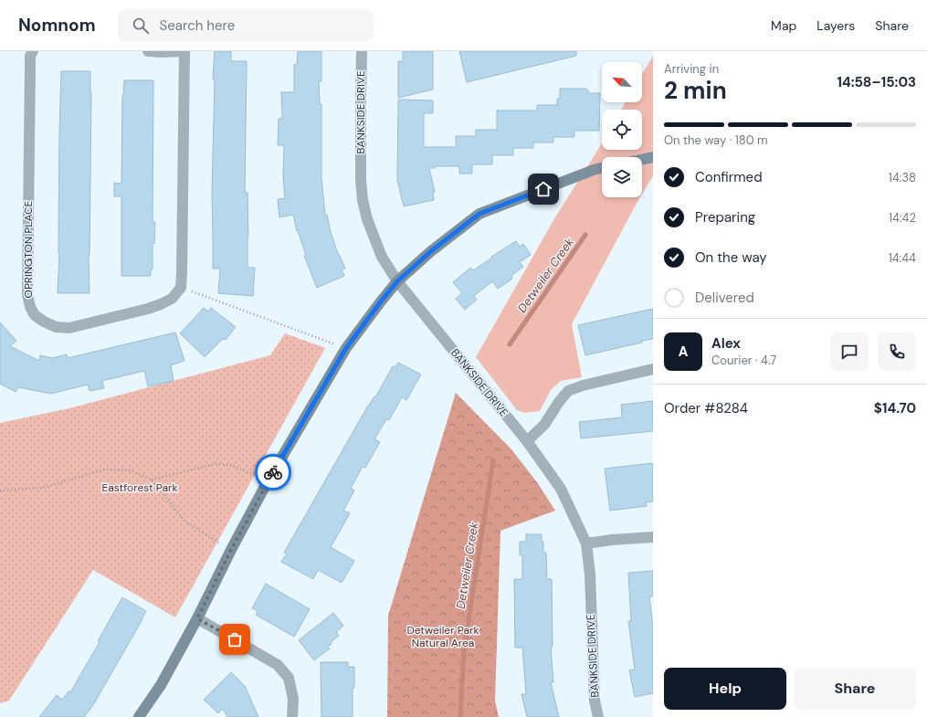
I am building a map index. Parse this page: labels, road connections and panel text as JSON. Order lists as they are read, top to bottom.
{
  "streets": {
    "street": ["BANKSIDE DRIVE", "OPRINGTON PLACE"]
  },
  "water": ["Detweiler Creek"],
  "parks": ["Eastforest Park", "Detweiler Park Natural Area"],
  "north": "top left",
  "page": {
    "header": "Nomnom",
    "search": "Search here",
    "nav": ["Map", "Layers", "Share"],
    "heading": ["2 min", "Arriving in", "14:58–15:03"],
    "panel": [
      "Alex",
      "Courier · 4.7",
      "Order #8284",
      "$14.70"
    ],
    "bar": "On the way · 180 m",
    "list": [
      ["Confirmed", "14:38"],
      ["Preparing", "14:42"],
      ["On the way", "14:44"],
      "Delivered"
    ],
    "round": "A",
    "buttons": ["Help", "Share"]
  }
}
